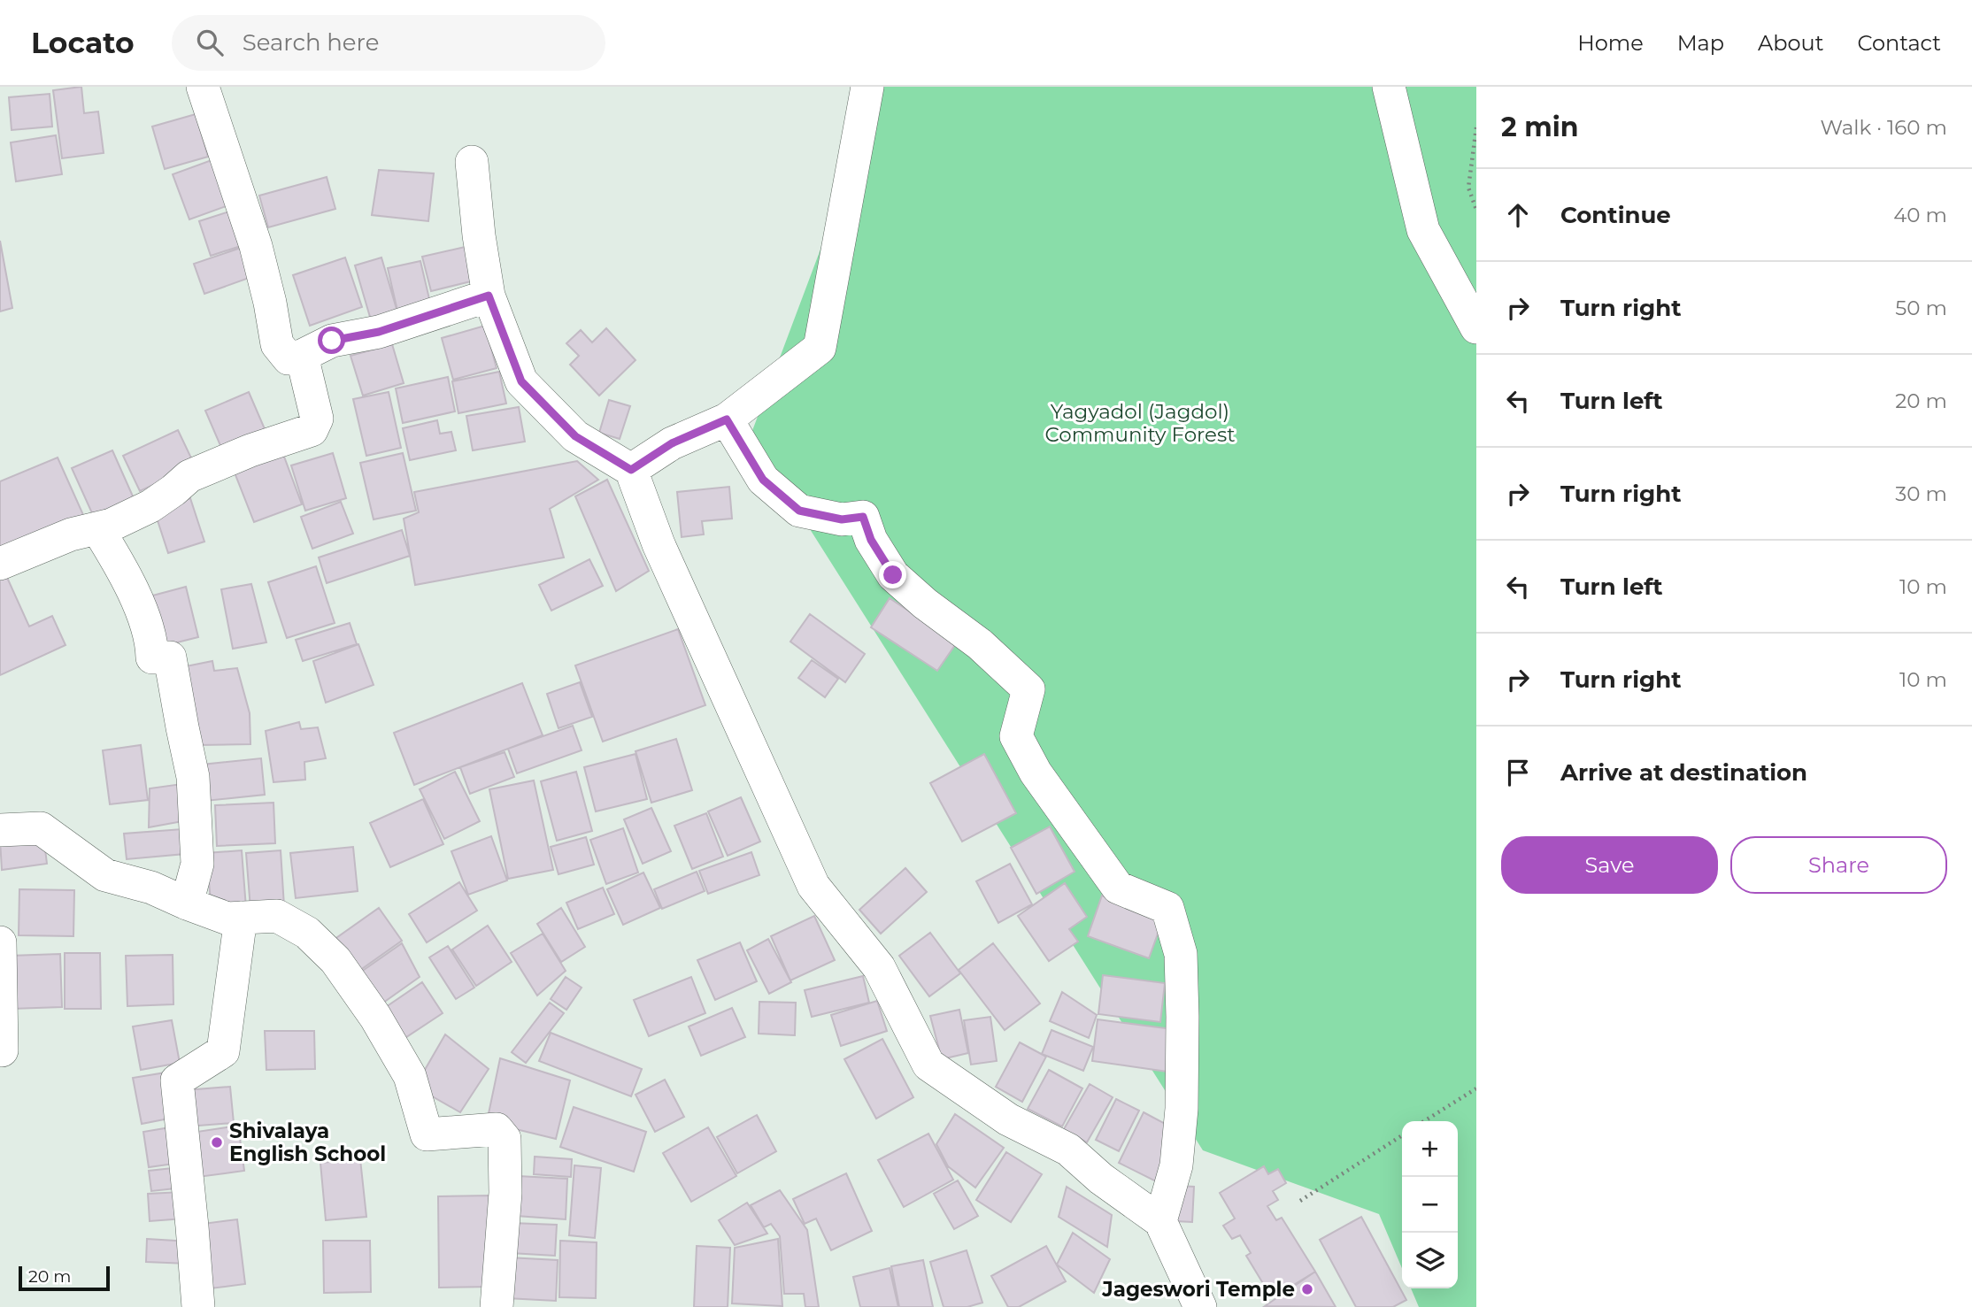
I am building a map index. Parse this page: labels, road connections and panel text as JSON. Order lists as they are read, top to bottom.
{
  "parks": ["Yagyadol (Jagdol) Community Forest"],
  "places": ["Shivalaya English School", "Jageswori Temple"],
  "scale_bar": "20 m",
  "page": {
    "header": "Locato",
    "search": "Search here",
    "nav": [
      "Home",
      "Map",
      "About",
      "Contact"
    ],
    "heading": ["2 min", "Walk · 160 m"],
    "list": [
      ["Continue", "40 m"],
      ["Turn right", "50 m"],
      ["Turn left", "20 m"],
      ["Turn right", "30 m"],
      ["Turn left", "10 m"],
      ["Turn right", "10 m"],
      "Arrive at destination"
    ],
    "buttons": ["Save", "Share"],
    "map_buttons": ["+", "−"],
    "scale": "20 m"
  }
}
